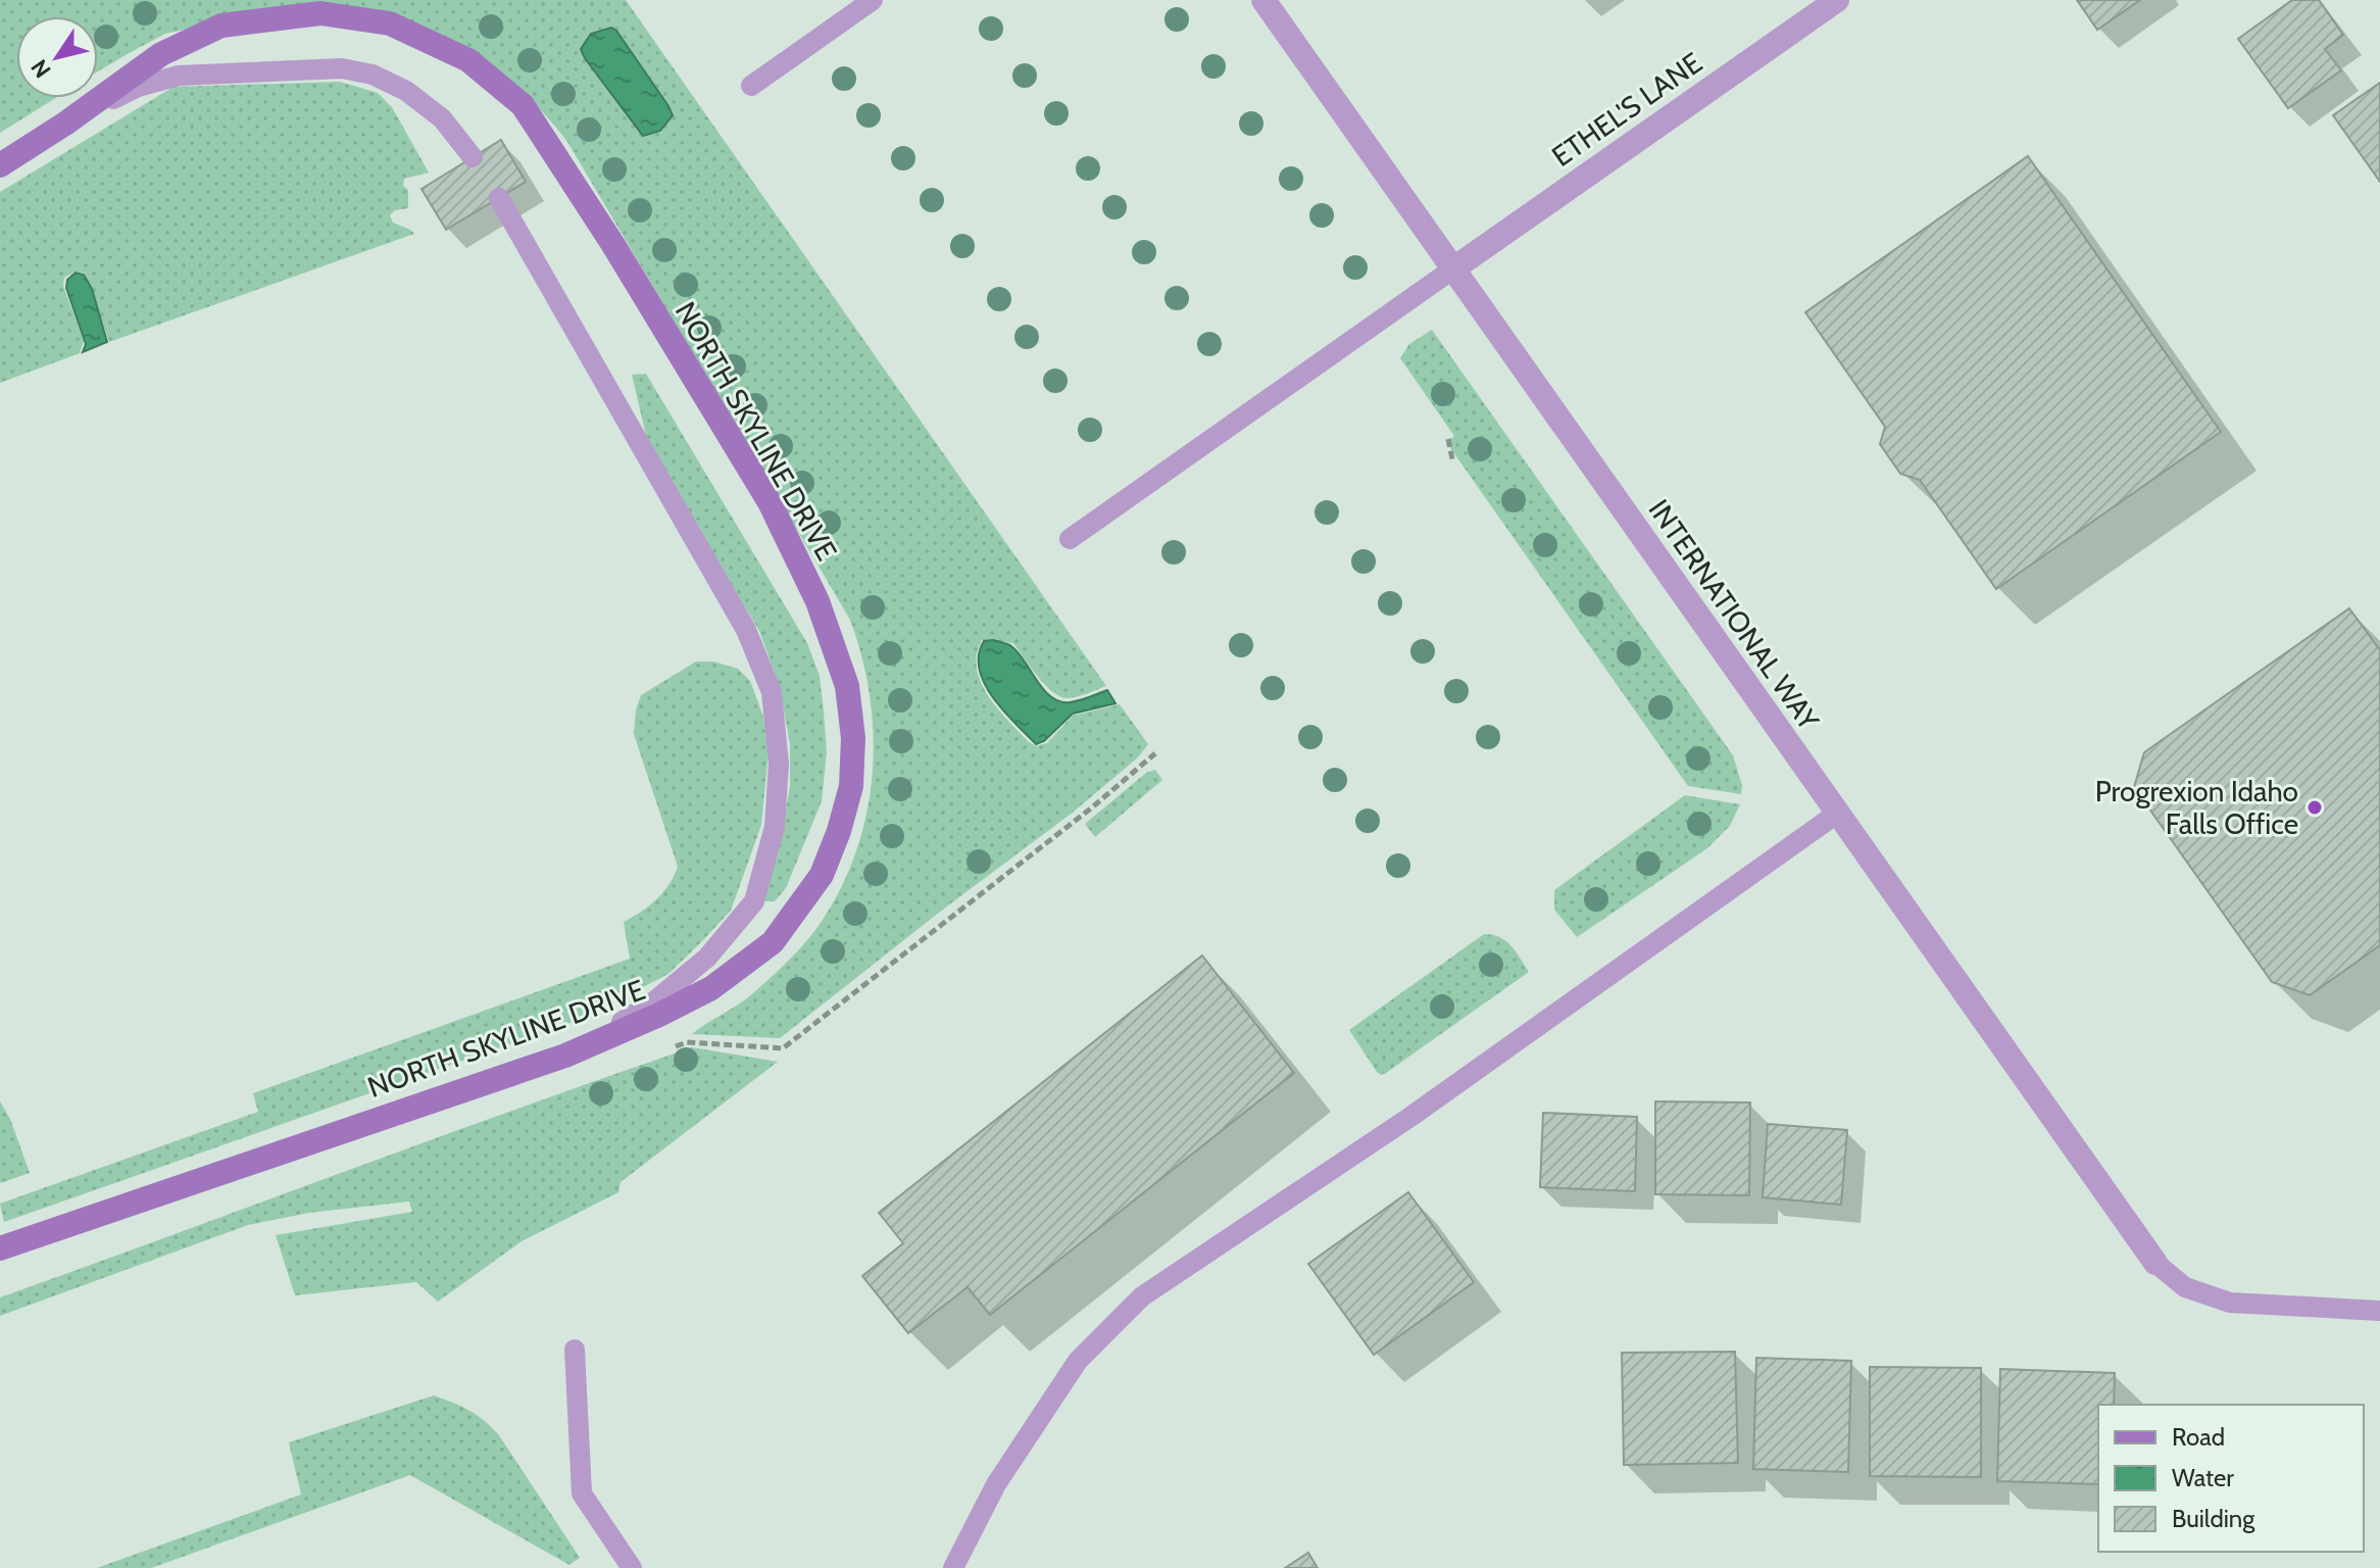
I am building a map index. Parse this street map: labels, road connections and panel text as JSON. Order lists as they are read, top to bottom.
{
  "streets": {
    "main road": ["NORTH SKYLINE DRIVE"],
    "street": ["ETHEL'S LANE", "INTERNATIONAL WAY"]
  },
  "crossings": [
    ["ETHEL'S LANE", "INTERNATIONAL WAY"]
  ],
  "places": ["Progrexion Idaho Falls Office"],
  "legend": ["Road", "Water", "Building"],
  "north": "bottom left"
}
